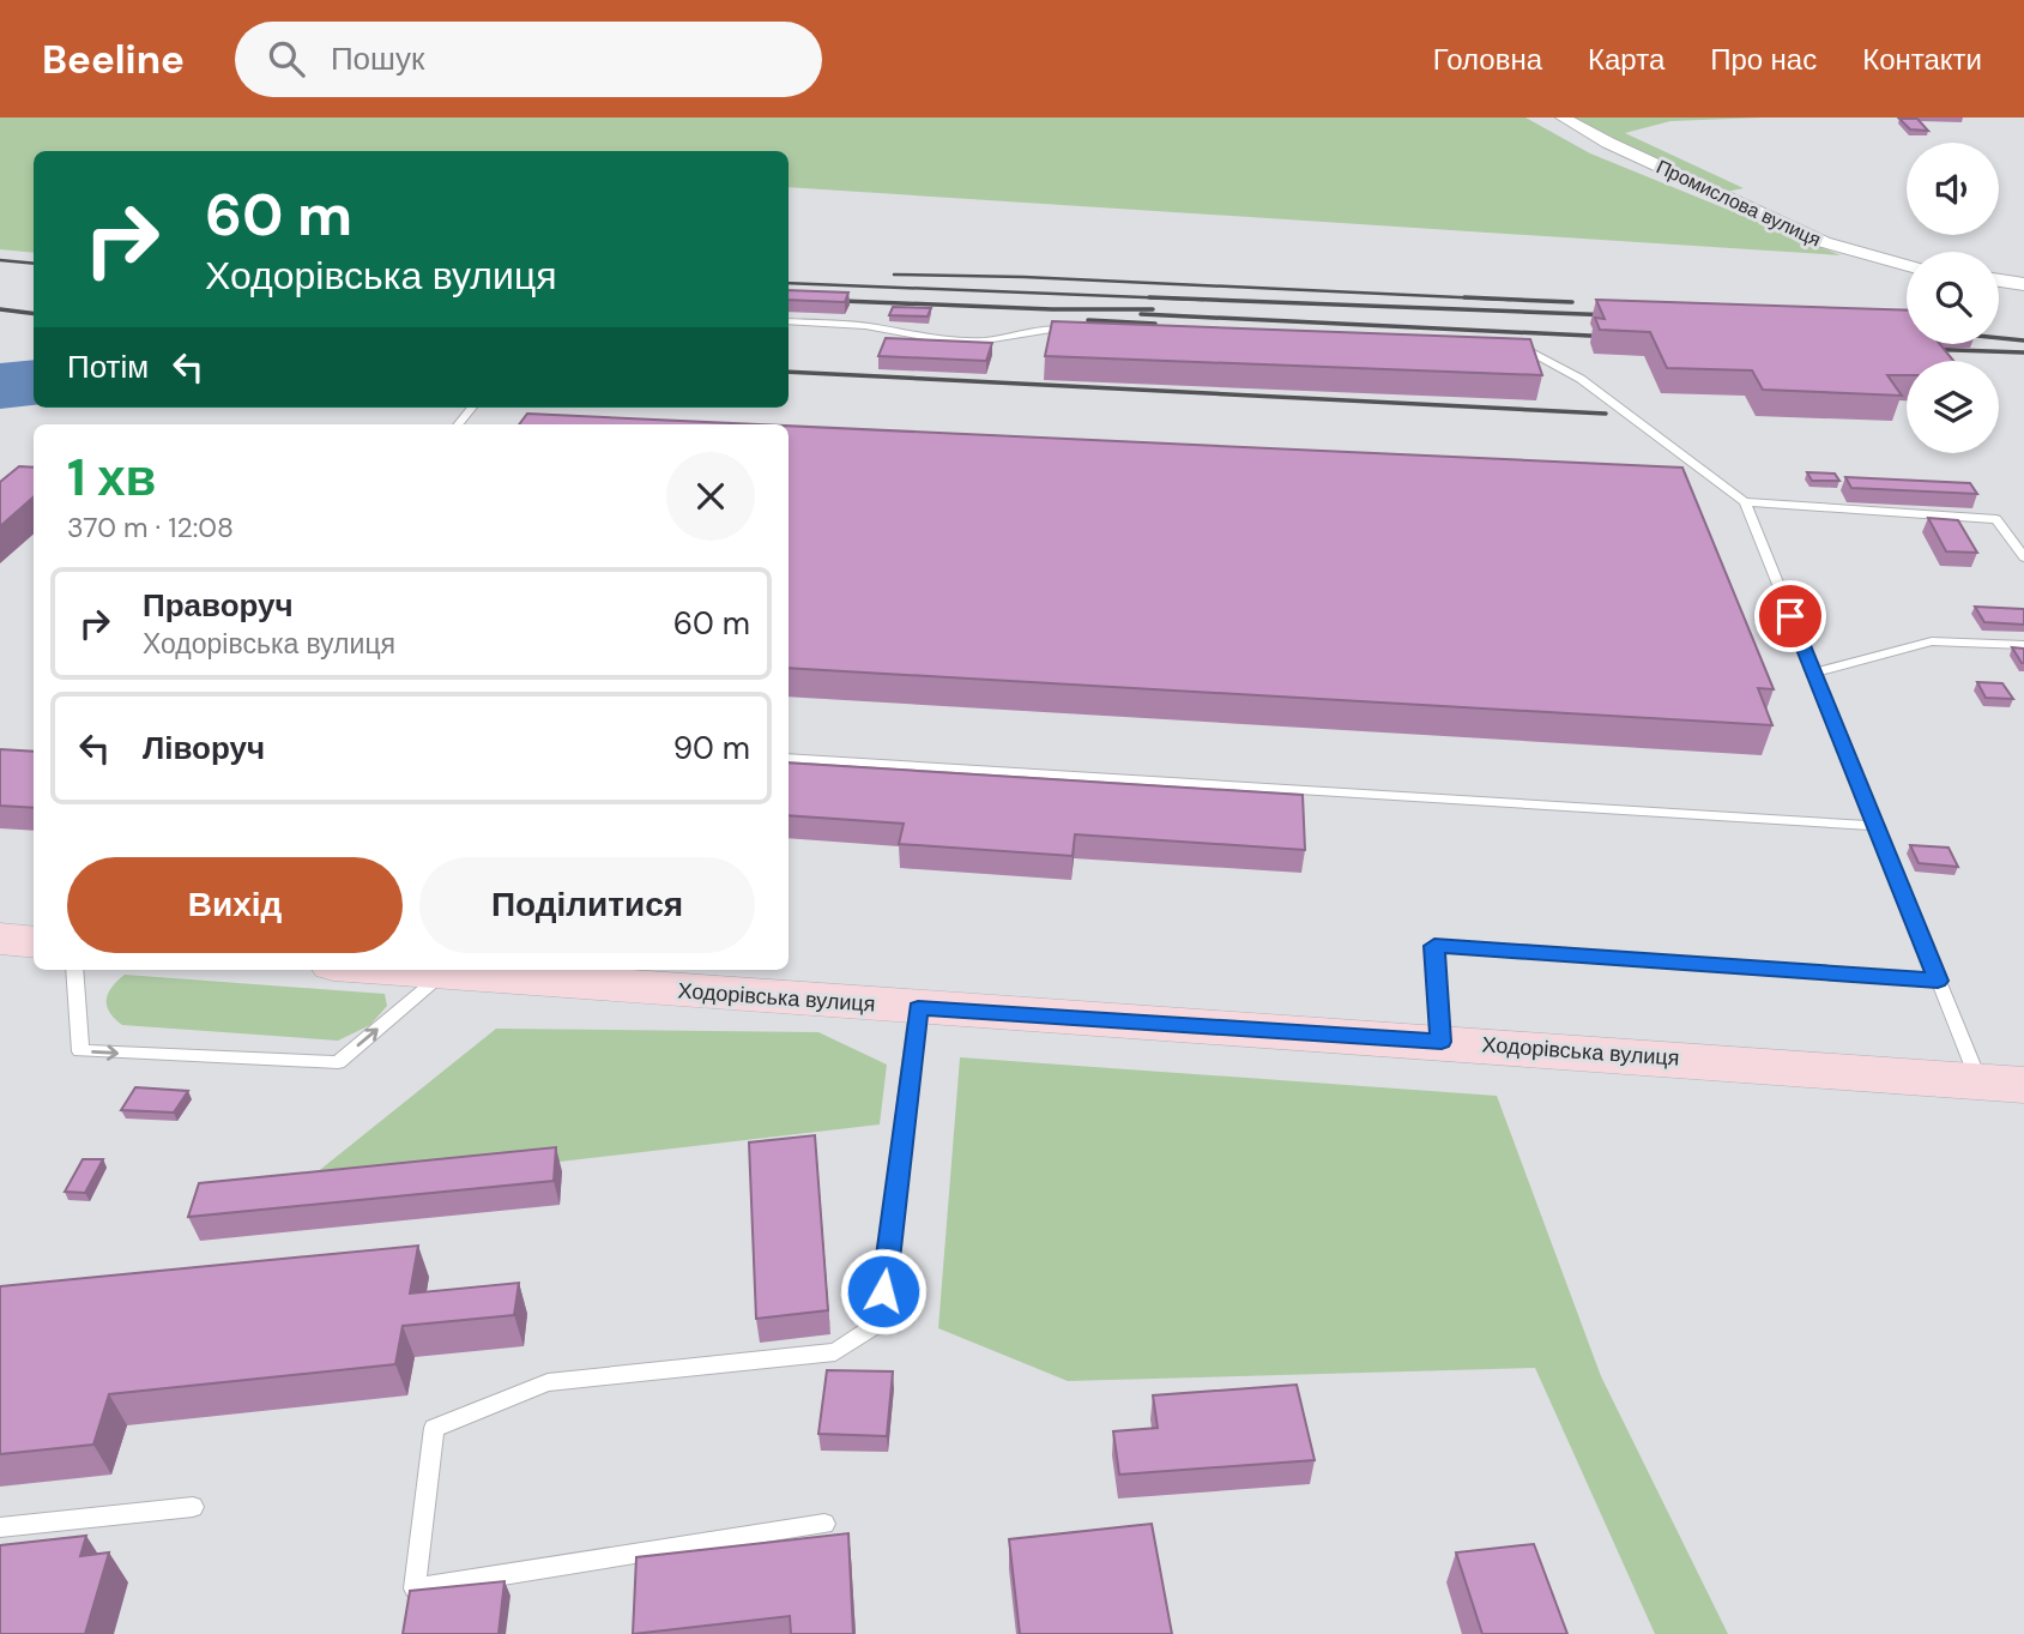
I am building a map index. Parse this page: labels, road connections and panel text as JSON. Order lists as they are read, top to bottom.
{
  "streets": {
    "main road": ["Ходорівська вулиця"],
    "street": ["Промислова вулиця"]
  },
  "page": {
    "header": "Beeline",
    "search": "Пошук",
    "nav": [
      "Головна",
      "Карта",
      "Про нас",
      "Контакти"
    ],
    "turn": ["60 m", "Ходорівська вулиця"],
    "then": "Потім",
    "heading": ["1 хв", "370 m · 12:08"],
    "list": [
      {
        "name": "Праворуч",
        "note": "Ходорівська вулиця",
        "value": "60 m"
      },
      {
        "name": "Ліворуч",
        "value": "90 m"
      }
    ],
    "buttons": ["Вихід", "Поділитися"]
  }
}
